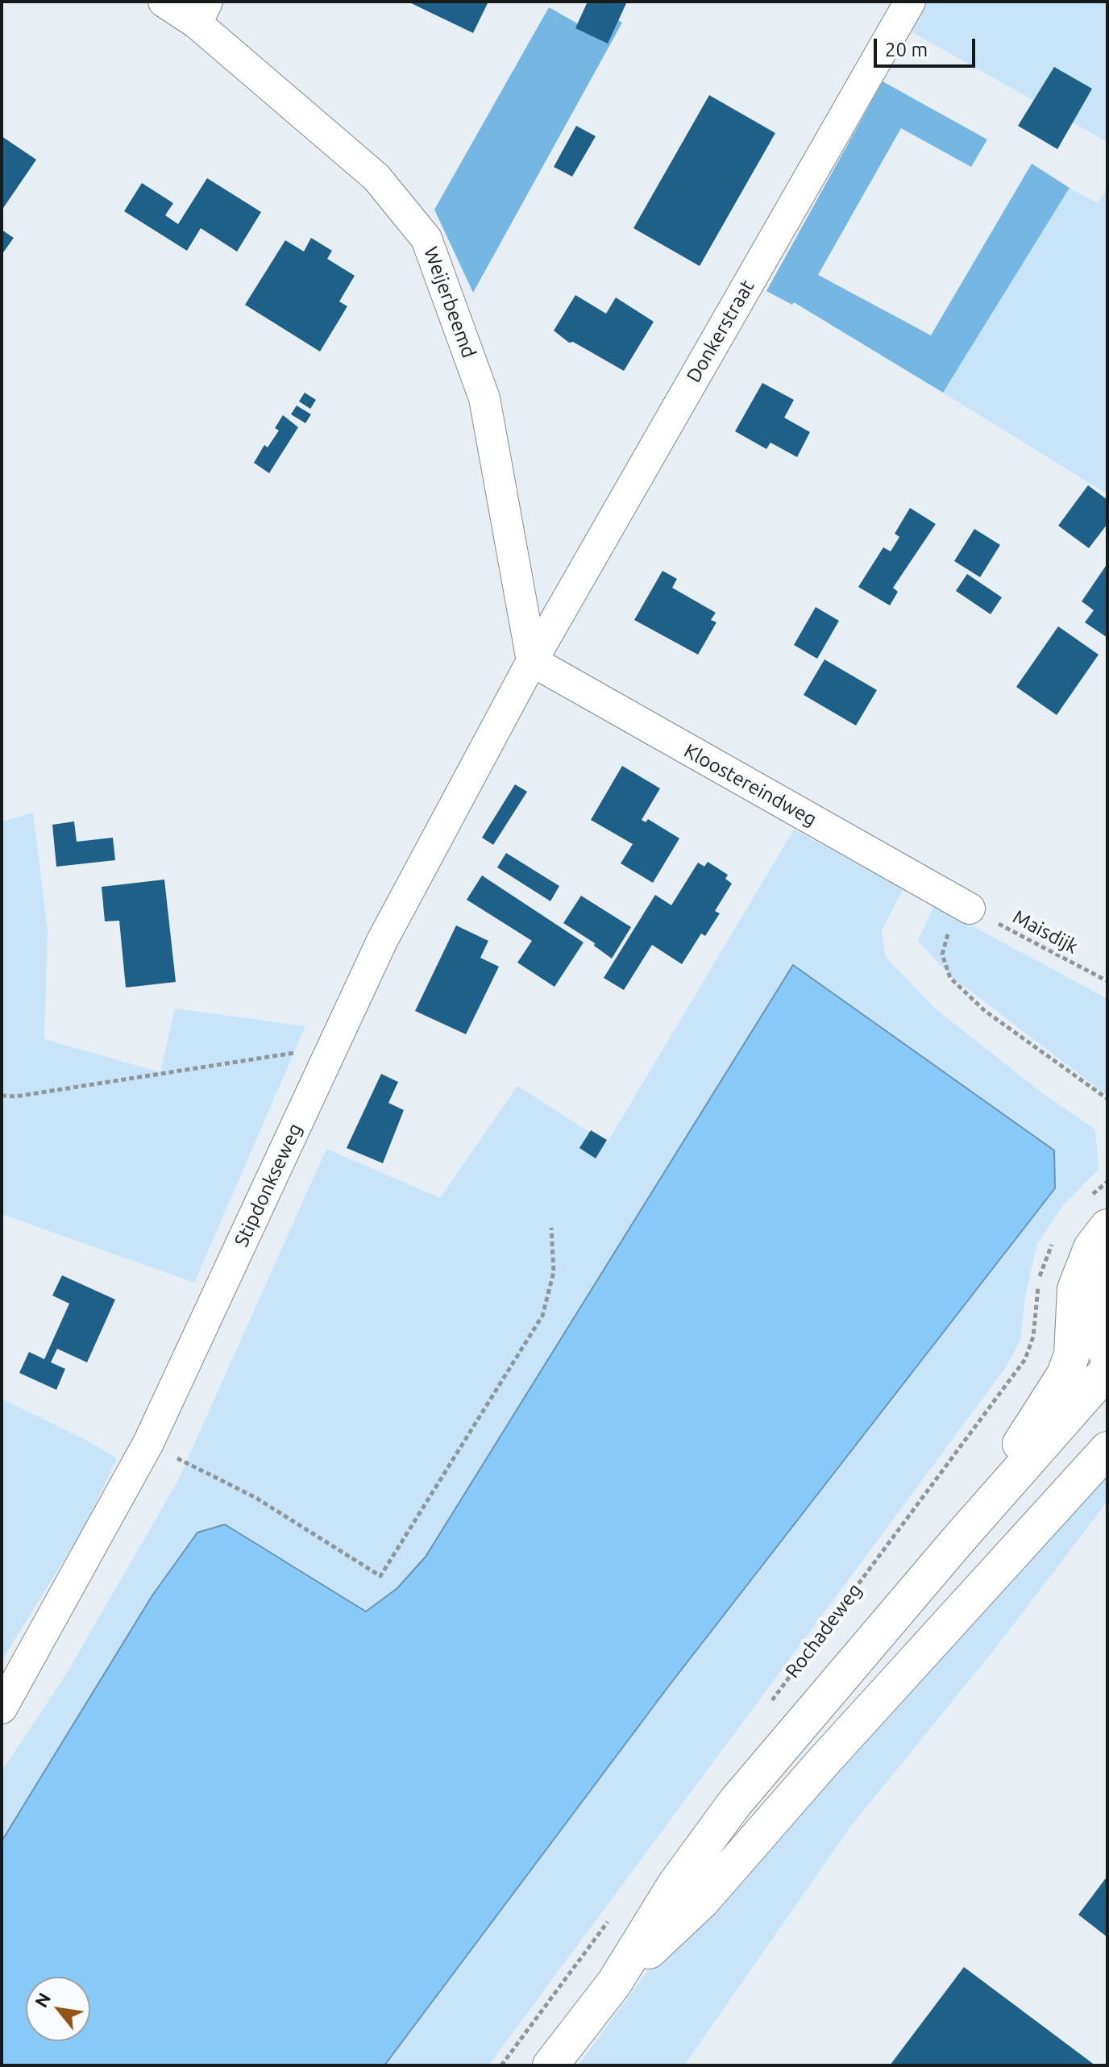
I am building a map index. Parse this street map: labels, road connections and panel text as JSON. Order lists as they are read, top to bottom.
{
  "streets": {
    "street": [
      "Weijerbeemd",
      "Donkerstraat",
      "Kloostereindweg",
      "Stipdonkseweg"
    ],
    "path": ["Maisdijk", "Rochadeweg"]
  },
  "crossings": [
    ["Weijerbeemd", "Donkerstraat"],
    ["Weijerbeemd", "Kloostereindweg"],
    ["Weijerbeemd", "Stipdonkseweg"],
    ["Donkerstraat", "Kloostereindweg"],
    ["Donkerstraat", "Stipdonkseweg"],
    ["Kloostereindweg", "Maisdijk"],
    ["Kloostereindweg", "Stipdonkseweg"]
  ],
  "scale_bar": "20 m",
  "north": "top left"
}
